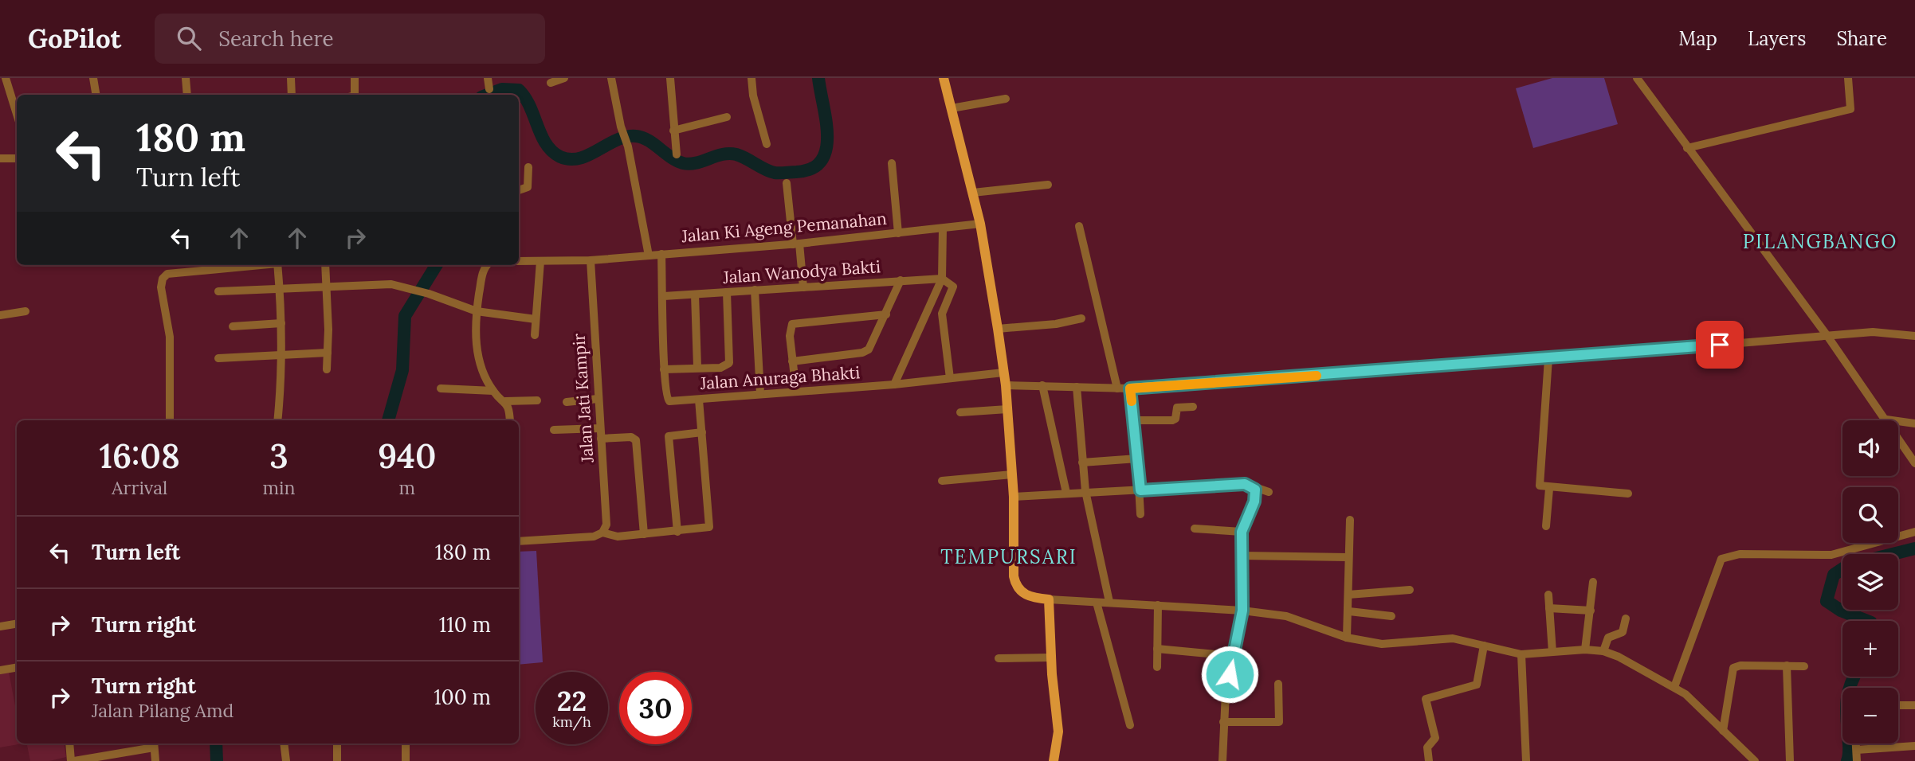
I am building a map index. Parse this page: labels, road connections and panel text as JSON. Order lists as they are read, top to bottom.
{
  "streets": {
    "street": [
      "Jalan Ki Ageng Pemanahan",
      "Jalan Wanodya Bakti",
      "Jalan Anuraga Bhakti",
      "Jalan Jati Kampir"
    ]
  },
  "crossings": [
    ["Jalan Ki Ageng Pemanahan", "Jalan Jati Kampir"]
  ],
  "districts": ["PILANGBANGO", "TEMPURSARI"],
  "page": {
    "header": "GoPilot",
    "search": "Search here",
    "nav": ["Map", "Layers", "Share"],
    "turn": ["180 m", "Turn left"],
    "map_buttons": ["+", "−"],
    "eta": [
      "16:08",
      "Arrival",
      "3",
      "min",
      "940",
      "m"
    ],
    "list": [
      {
        "name": "Turn left",
        "value": "180 m"
      },
      {
        "name": "Turn right",
        "value": "110 m"
      },
      {
        "name": "Turn right",
        "note": "Jalan Pilang Amd",
        "value": "100 m"
      }
    ],
    "speed": "22 km/h",
    "limit": "30"
  }
}
